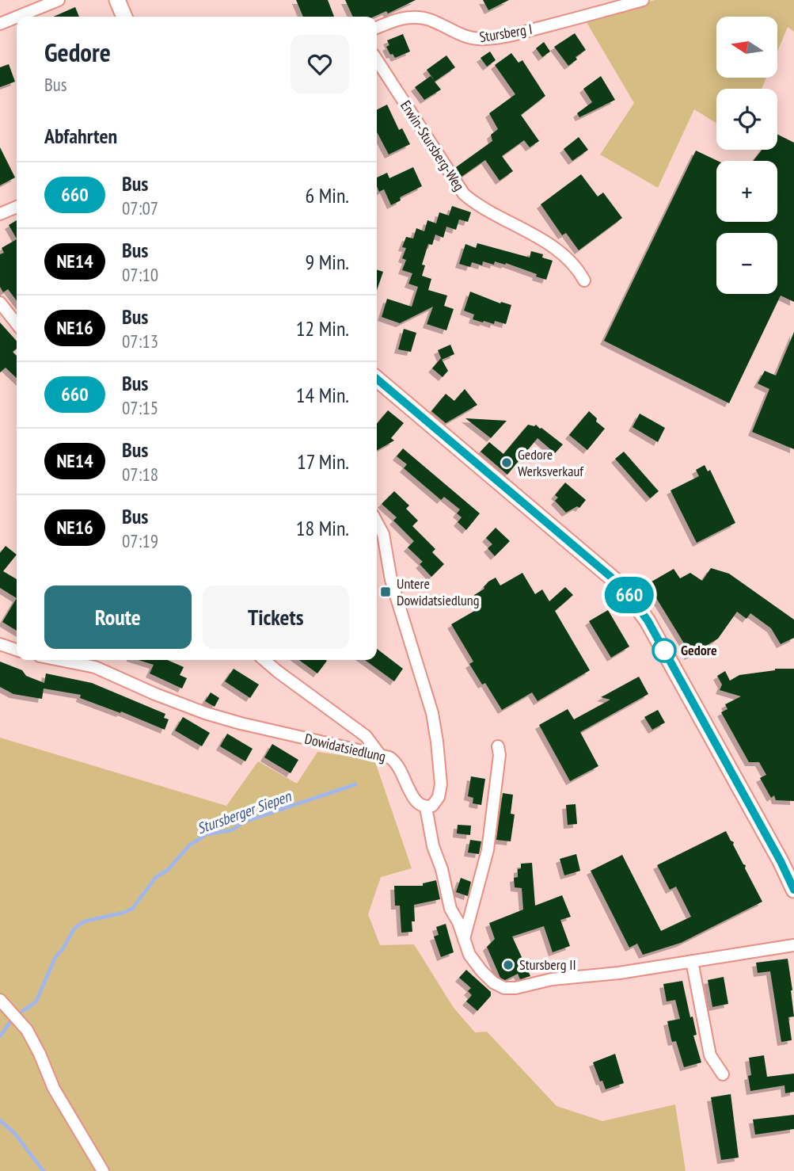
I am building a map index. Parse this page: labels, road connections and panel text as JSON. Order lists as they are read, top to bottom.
{
  "streets": {
    "street": ["Stursberg I", "Erwin-Stursberg-Weg", "Dowidatsiedlung"]
  },
  "water": ["Stursberger Siepen"],
  "places": {
    "other": ["Gedore Werksverkauf", "Gedore", "Stursberg II"],
    "transit": ["Untere Dowidatsiedlung"]
  },
  "lines": ["bus line 660"],
  "north": "left",
  "page": {
    "on_map": "660",
    "map_buttons": ["+", "−"],
    "heading": [
      ["Gedore", "Bus"],
      "Abfahrten"
    ],
    "list": [
      {
        "mark": "660",
        "name": "Bus",
        "note": "07:07",
        "value": "6 Min."
      },
      {
        "mark": "NE14",
        "name": "Bus",
        "note": "07:10",
        "value": "9 Min."
      },
      {
        "mark": "NE16",
        "name": "Bus",
        "note": "07:13",
        "value": "12 Min."
      },
      {
        "mark": "660",
        "name": "Bus",
        "note": "07:15",
        "value": "14 Min."
      },
      {
        "mark": "NE14",
        "name": "Bus",
        "note": "07:18",
        "value": "17 Min."
      },
      {
        "mark": "NE16",
        "name": "Bus",
        "note": "07:19",
        "value": "18 Min."
      }
    ],
    "buttons": ["Route", "Tickets"]
  }
}
